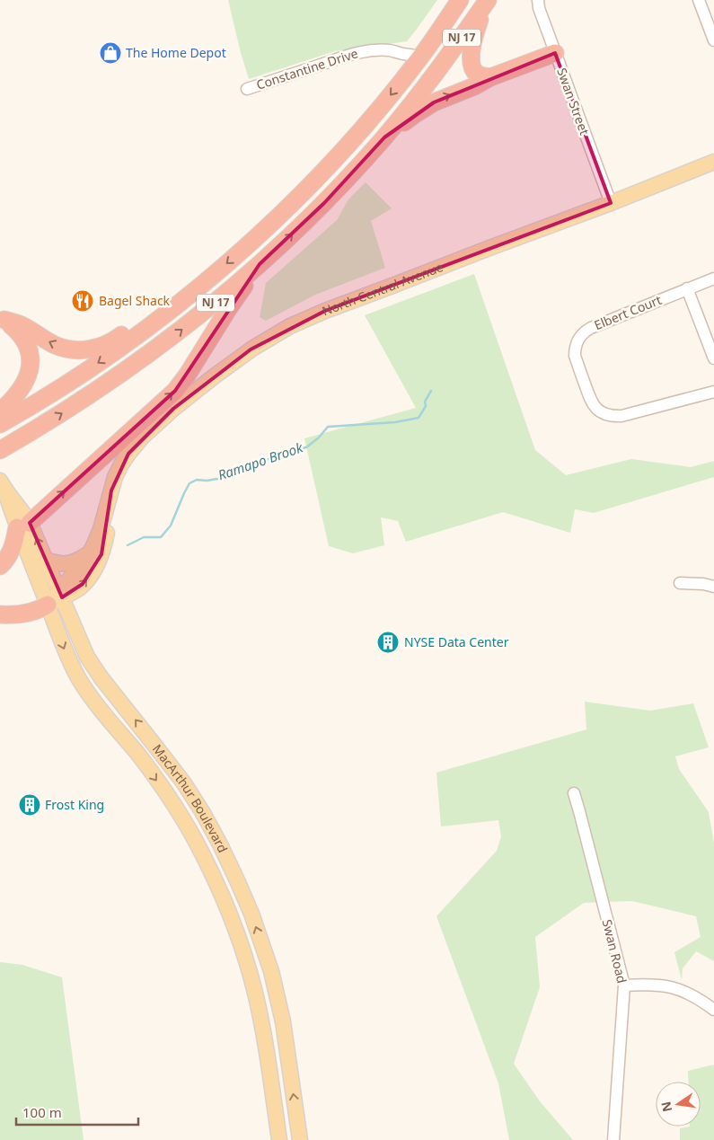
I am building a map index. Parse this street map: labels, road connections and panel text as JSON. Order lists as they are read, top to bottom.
{
  "streets": {
    "highway": ["NJ 17"],
    "main road": ["North Central Avenue", "MacArthur Boulevard"],
    "street": [
      "Constantine Drive",
      "Swan Street",
      "Elbert Court",
      "Swan Road"
    ]
  },
  "crossings": [
    ["NJ 17", "Constantine Drive"],
    ["Swan Street", "North Central Avenue"],
    ["North Central Avenue", "MacArthur Boulevard"]
  ],
  "water": ["Ramapo Brook"],
  "places": {
    "shop": ["The Home Depot"],
    "restaurant": ["Bagel Shack"],
    "building": ["NYSE Data Center", "Frost King"]
  },
  "scale_bar": "100 m",
  "north": "left"
}
